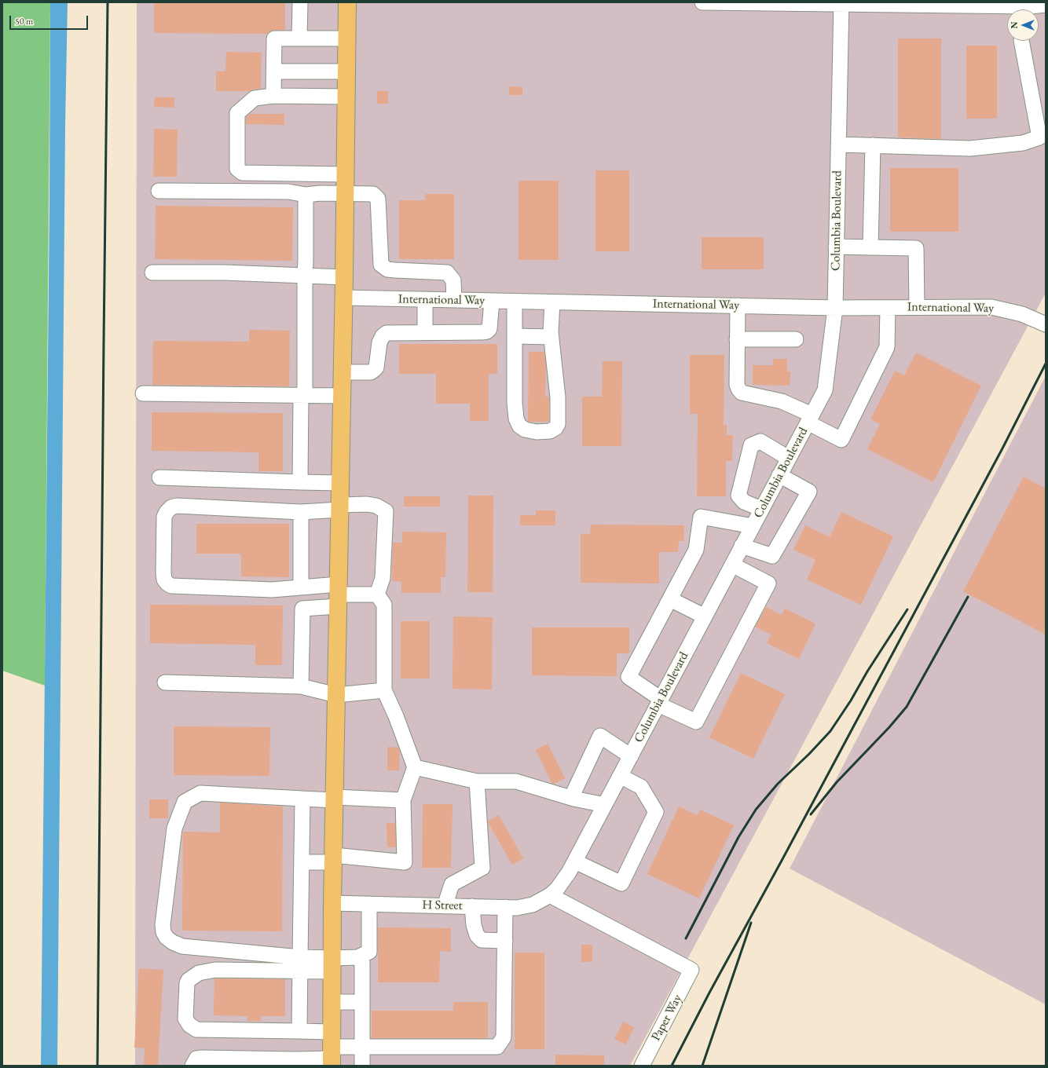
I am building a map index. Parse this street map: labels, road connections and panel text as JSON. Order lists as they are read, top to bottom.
{
  "streets": {
    "street": [
      "Columbia Boulevard",
      "International Way",
      "H Street",
      "Paper Way"
    ]
  },
  "crossings": [
    ["Columbia Boulevard", "International Way"],
    ["Columbia Boulevard", "H Street"],
    ["Columbia Boulevard", "Paper Way"],
    ["H Street", "Paper Way"]
  ],
  "scale_bar": "50 m",
  "north": "left"
}
